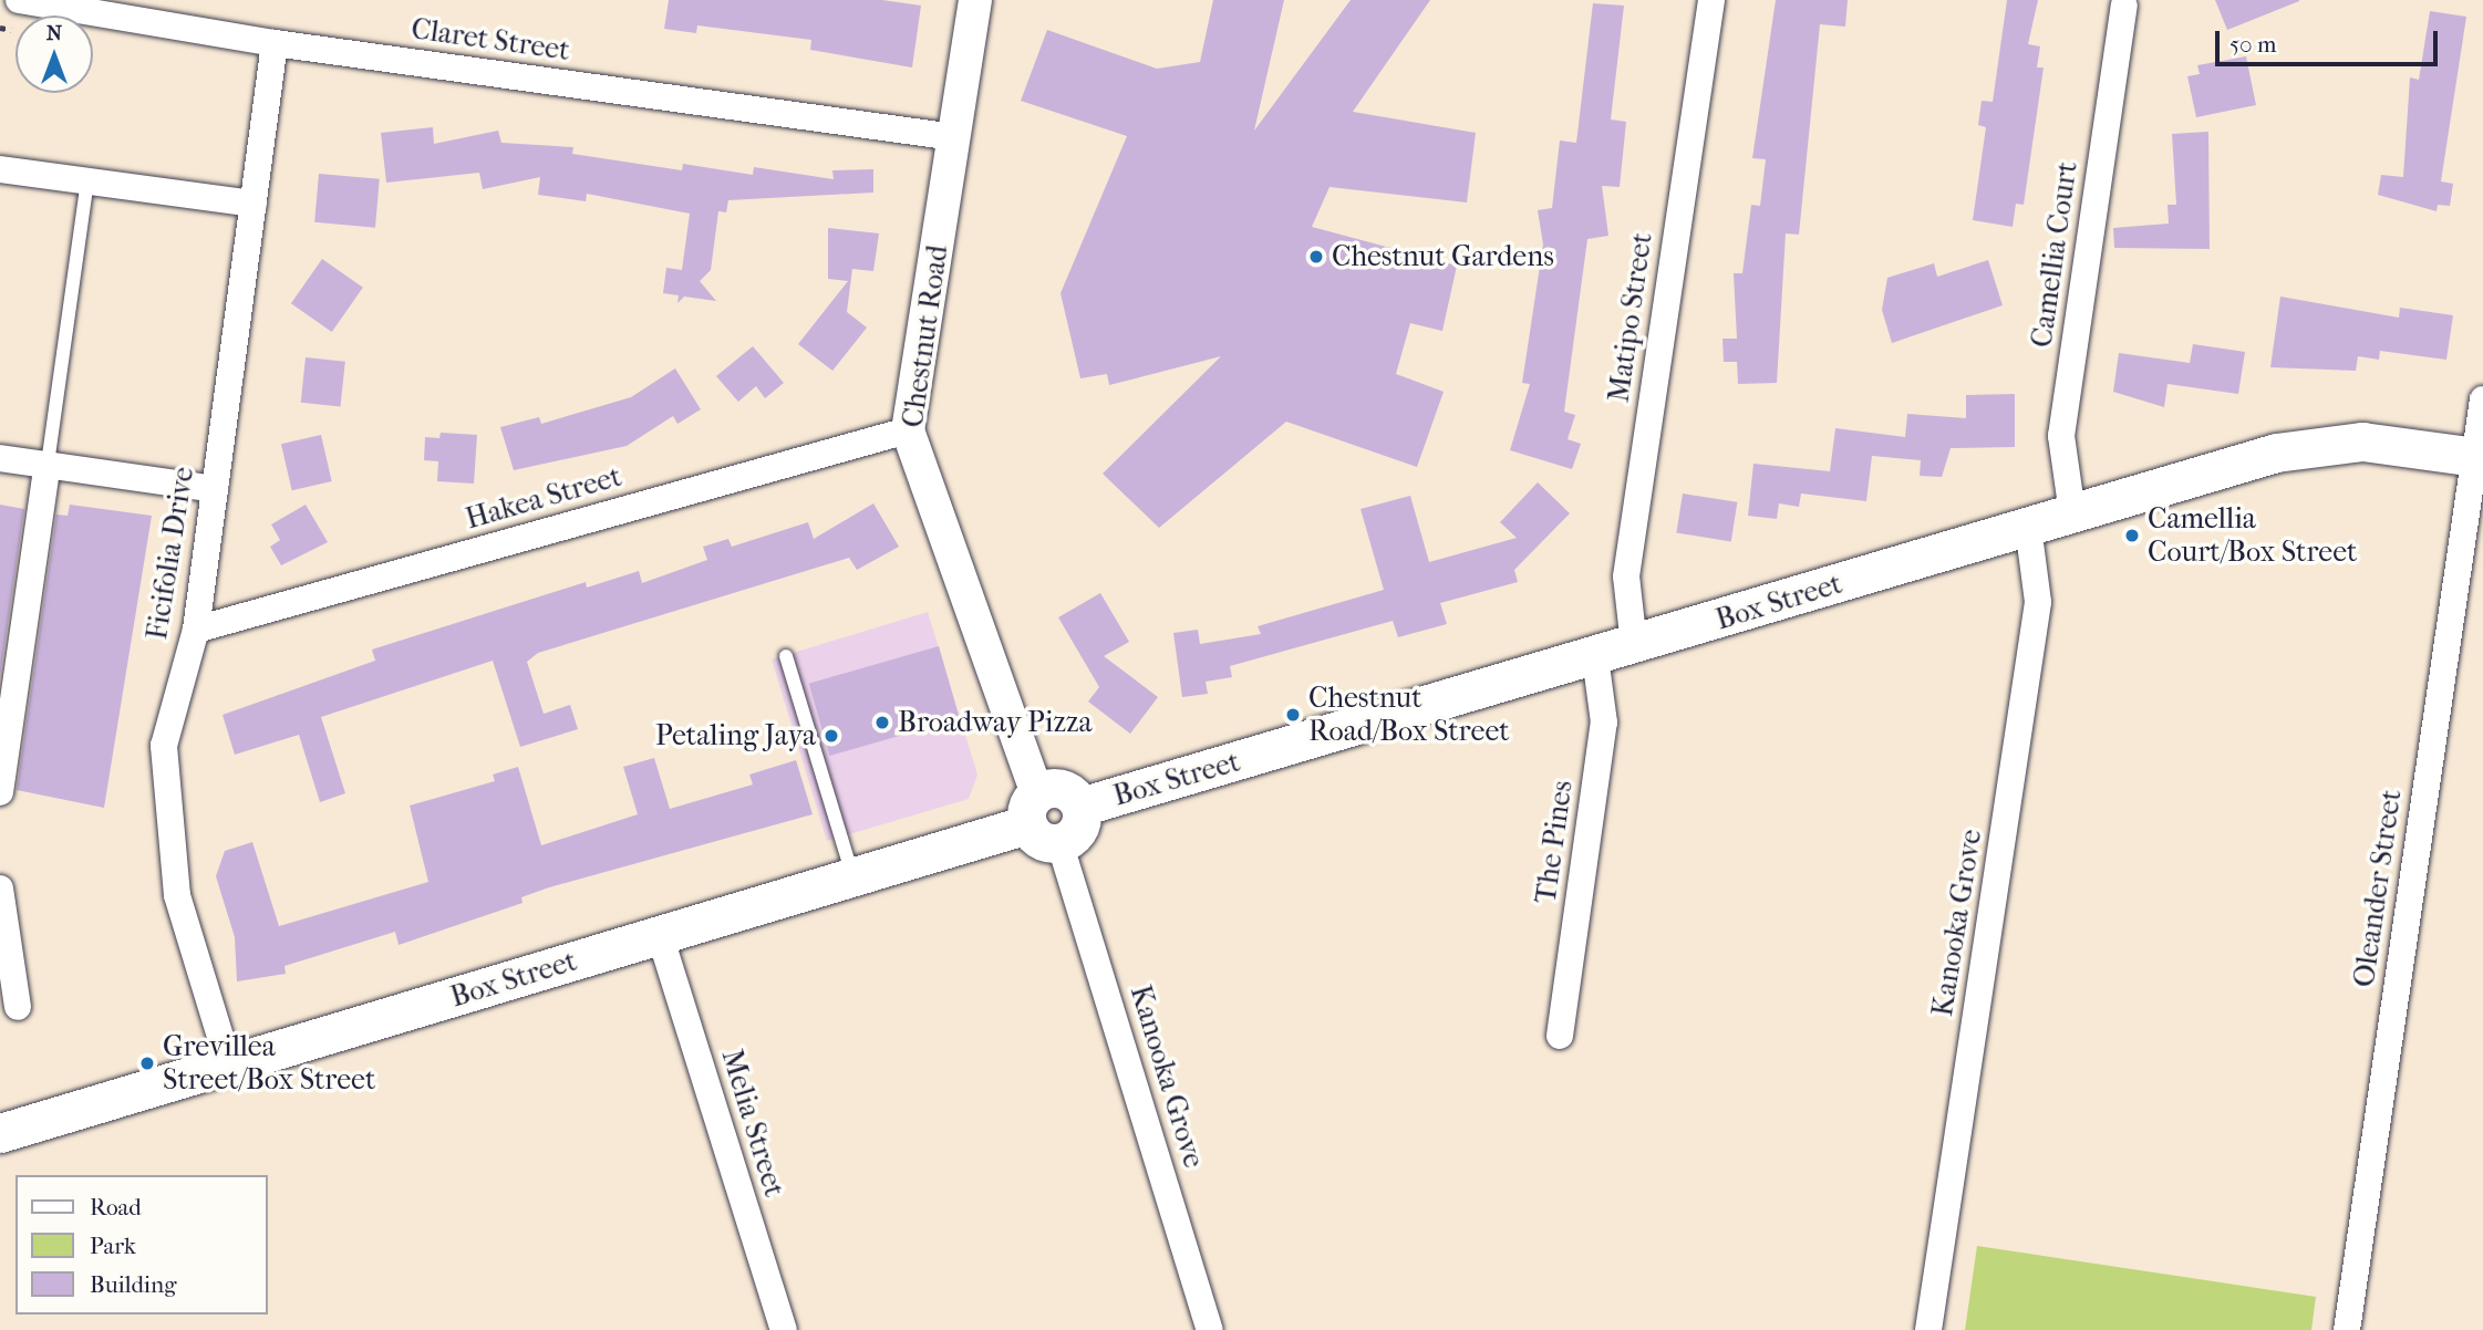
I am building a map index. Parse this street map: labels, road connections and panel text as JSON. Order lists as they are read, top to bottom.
{
  "streets": {
    "main road": ["Box Street"],
    "street": [
      "Claret Street",
      "Camellia Court",
      "Matipo Street",
      "Chestnut Road",
      "Hakea Street",
      "Ficifolia Drive",
      "The Pines",
      "Oleander Street",
      "Kanooka Grove",
      "Melia Street"
    ]
  },
  "crossings": [
    ["Claret Street", "Chestnut Road"],
    ["Claret Street", "Ficifolia Drive"],
    ["Camellia Court", "Box Street"],
    ["Matipo Street", "Box Street"],
    ["Chestnut Road", "Hakea Street"],
    ["Chestnut Road", "Box Street"],
    ["Chestnut Road", "Kanooka Grove"],
    ["Hakea Street", "Ficifolia Drive"],
    ["Ficifolia Drive", "Box Street"],
    ["Box Street", "The Pines"],
    ["Box Street", "Oleander Street"],
    ["Box Street", "Kanooka Grove"],
    ["Box Street", "Melia Street"]
  ],
  "places": [
    "Chestnut Gardens",
    "Camellia Court/Box Street",
    "Chestnut Road/Box Street",
    "Broadway Pizza",
    "Petaling Jaya",
    "Grevillea Street/Box Street"
  ],
  "legend": ["Road", "Park", "Building"],
  "scale_bar": "50 m",
  "north": "top"
}
